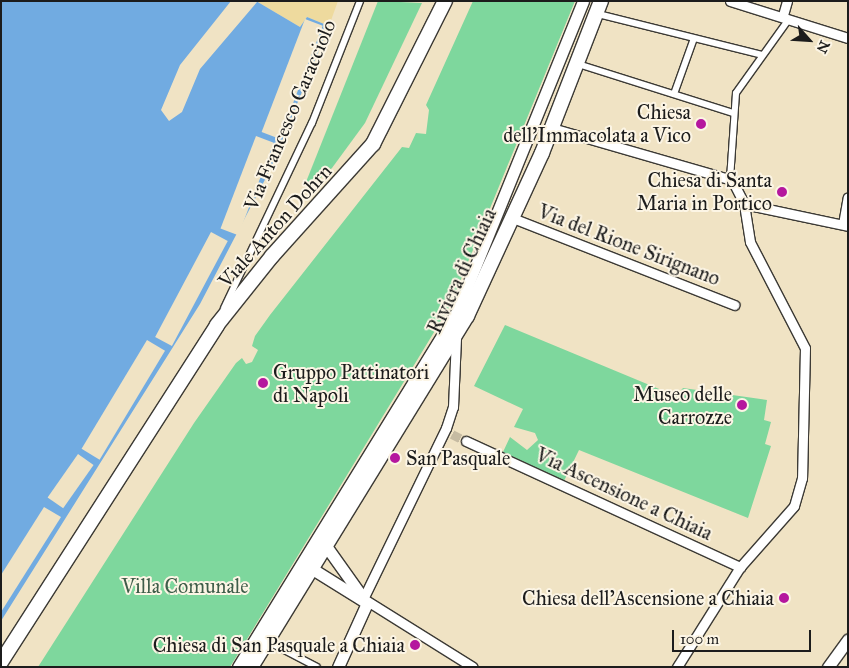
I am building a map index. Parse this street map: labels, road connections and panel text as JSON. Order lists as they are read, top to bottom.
{
  "streets": {
    "main road": ["Viale Anton Dohrn", "Riviera di Chiaia"],
    "street": ["Via Francesco Caracciolo", "Via del Rione Sirignano", "Via Ascensione a Chiaia"]
  },
  "crossings": [
    ["Via Francesco Caracciolo", "Viale Anton Dohrn"],
    ["Via del Rione Sirignano", "Riviera di Chiaia"]
  ],
  "parks": ["Villa Comunale"],
  "places": [
    "Chiesa dell'Immacolata a Vico",
    "Chiesa di Santa Maria in Portico",
    "Gruppo Pattinatori di Napoli",
    "Museo delle Carrozze",
    "San Pasquale",
    "Chiesa dell'Ascensione a Chiaia",
    "Chiesa di San Pasquale a Chiaia"
  ],
  "scale_bar": "100 m",
  "north": "bottom right"
}
